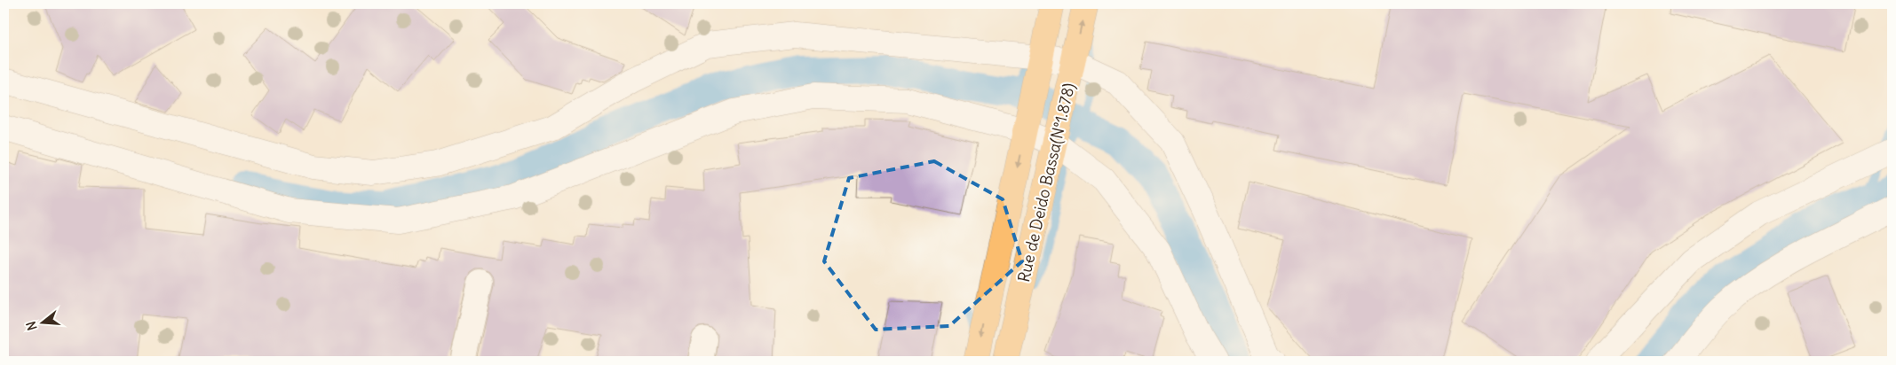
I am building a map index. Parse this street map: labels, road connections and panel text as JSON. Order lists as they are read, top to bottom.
{
  "streets": {
    "main road": ["Rue de Deido Bassa(N°1.878)"]
  },
  "north": "left"
}
